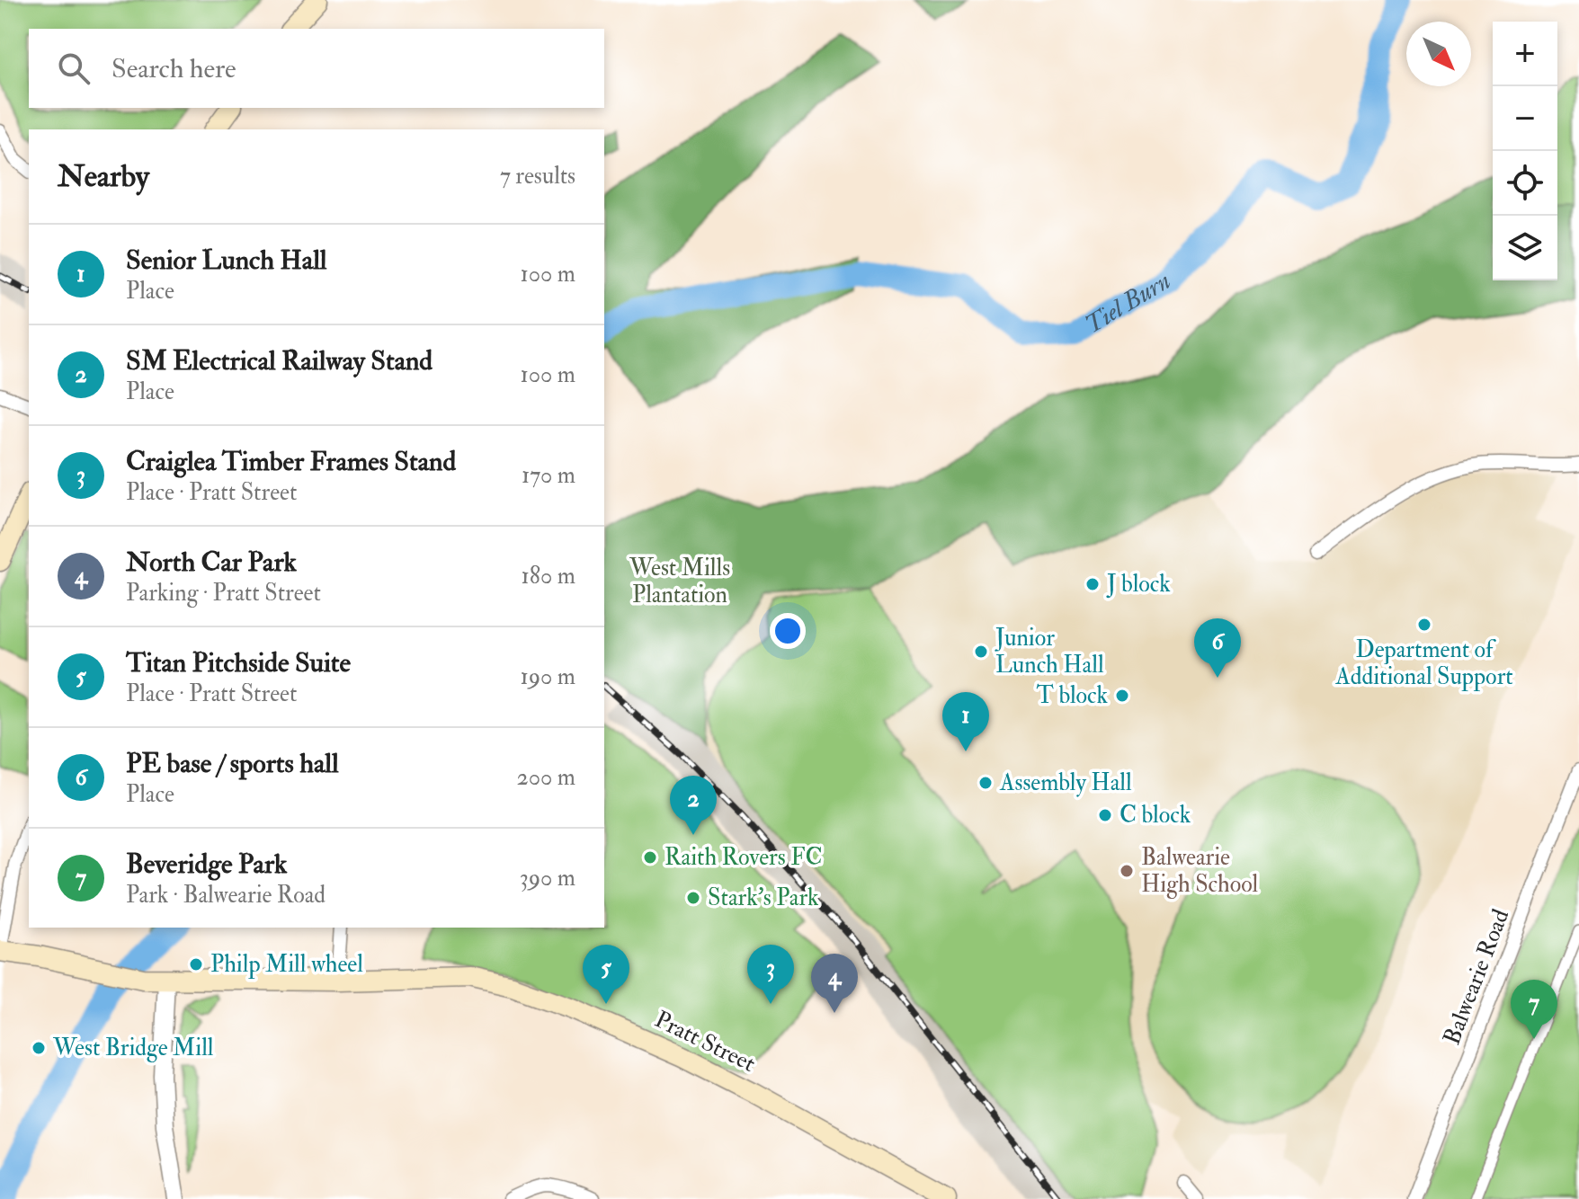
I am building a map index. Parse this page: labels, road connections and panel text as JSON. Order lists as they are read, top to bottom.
{
  "streets": {
    "main road": ["Pratt Street"],
    "street": ["Balwearie Road"]
  },
  "water": ["Tiel Burn"],
  "parks": ["West Mills Plantation"],
  "places": [
    "J block",
    "Department of Additional Support",
    "Junior Lunch Hall",
    "T block",
    "Assembly Hall",
    "C block",
    "Raith Rovers FC",
    "Balwearie High School",
    "Stark's Park",
    "Philp Mill wheel",
    "West Bridge Mill"
  ],
  "north": "bottom right",
  "page": {
    "map_buttons": ["+", "−"],
    "search": "Search here",
    "heading": ["Nearby", "7 results"],
    "list": [
      {
        "mark": "1",
        "name": "Senior Lunch Hall",
        "note": "Place",
        "value": "100 m"
      },
      {
        "mark": "2",
        "name": "SM Electrical Railway Stand",
        "note": "Place",
        "value": "100 m"
      },
      {
        "mark": "3",
        "name": "Craiglea Timber Frames Stand",
        "note": "Place · Pratt Street",
        "value": "170 m"
      },
      {
        "mark": "4",
        "name": "North Car Park",
        "note": "Parking · Pratt Street",
        "value": "180 m"
      },
      {
        "mark": "5",
        "name": "Titan Pitchside Suite",
        "note": "Place · Pratt Street",
        "value": "190 m"
      },
      {
        "mark": "6",
        "name": "PE base / sports hall",
        "note": "Place",
        "value": "200 m"
      },
      {
        "mark": "7",
        "name": "Beveridge Park",
        "note": "Park · Balwearie Road",
        "value": "390 m"
      }
    ],
    "pins": [
      "6",
      "1",
      "2",
      "3",
      "5",
      "4",
      "7"
    ]
  }
}
